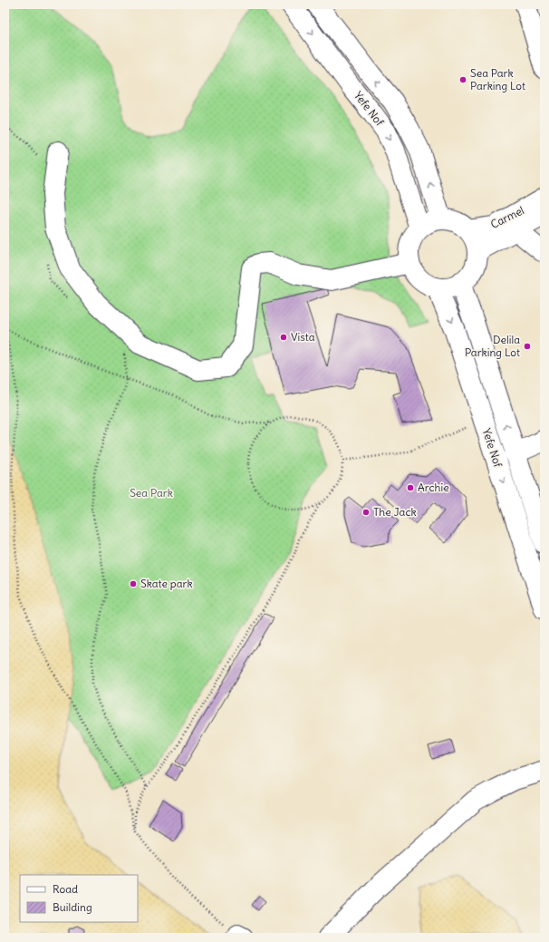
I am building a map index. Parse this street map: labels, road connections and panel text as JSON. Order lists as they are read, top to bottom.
{
  "streets": {
    "main road": ["Yefe Nof", "Carmel"]
  },
  "crossings": [
    ["Yefe Nof", "Carmel"]
  ],
  "parks": ["Sea Park"],
  "places": [
    "Sea Park Parking Lot",
    "Vista",
    "Delila Parking Lot",
    "Archie",
    "The Jack",
    "Skate park"
  ],
  "legend": ["Road", "Building"]
}
